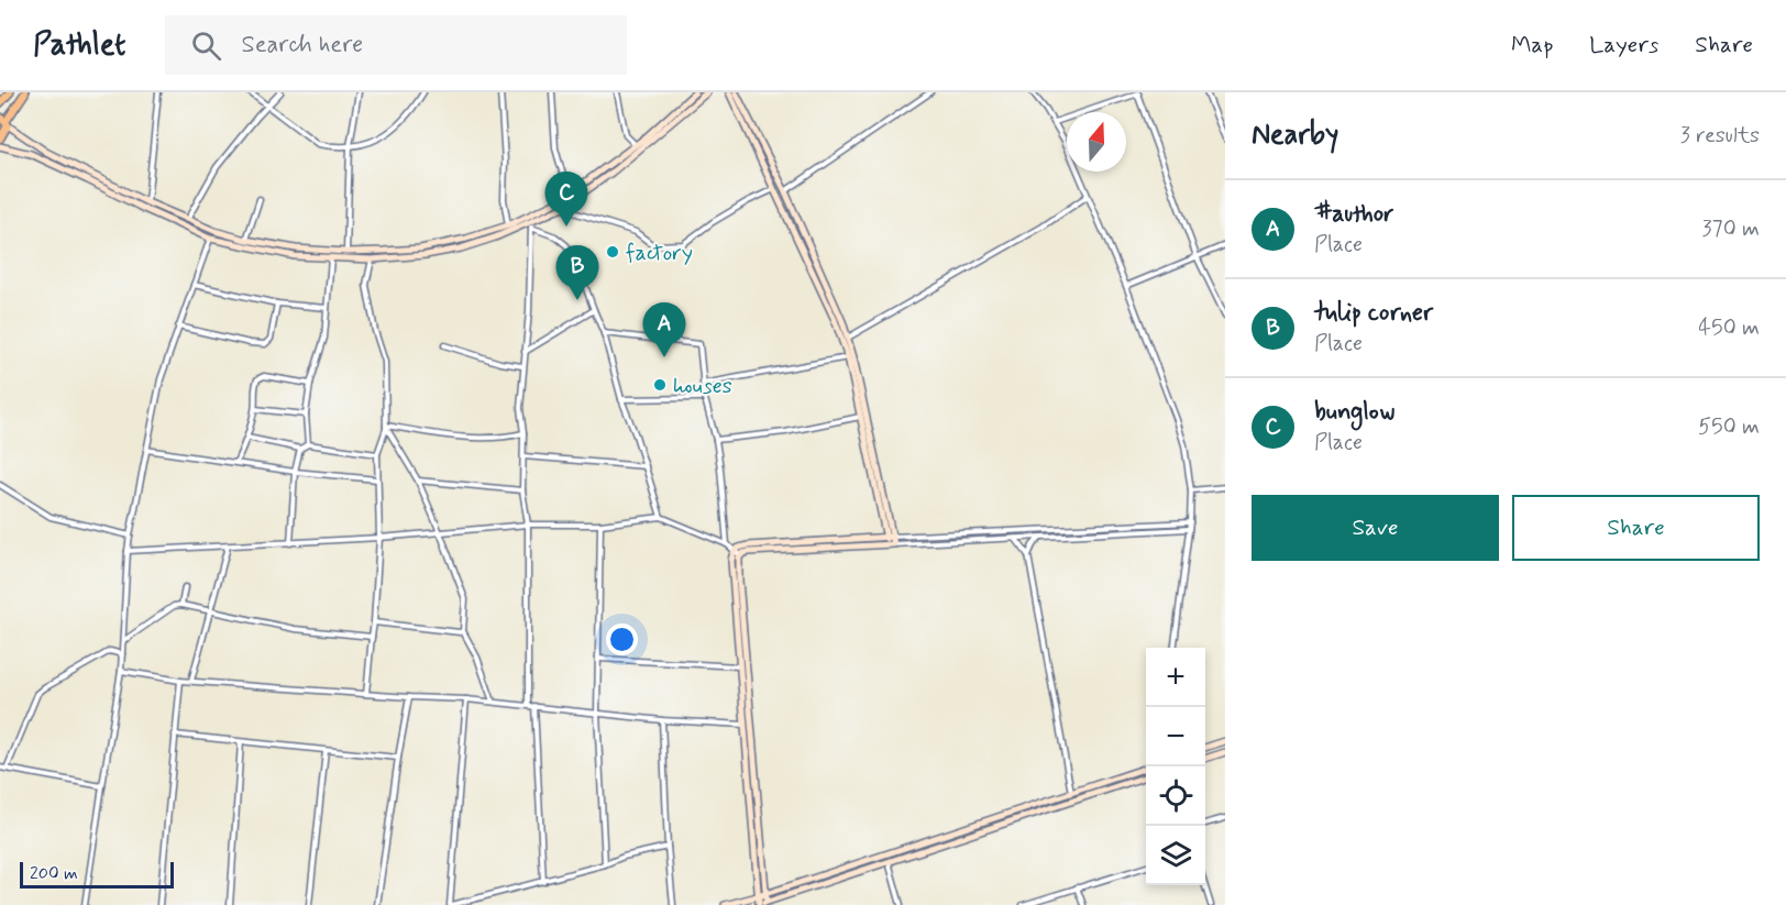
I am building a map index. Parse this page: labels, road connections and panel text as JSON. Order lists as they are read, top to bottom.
{
  "places": ["factory", "houses"],
  "scale_bar": "200 m",
  "north": "top",
  "page": {
    "header": "Pathlet",
    "search": "Search here",
    "nav": ["Map", "Layers", "Share"],
    "heading": ["Nearby", "3 results"],
    "pins": ["C", "B", "A"],
    "list": [
      {
        "mark": "A",
        "name": "#author",
        "note": "Place",
        "value": "370 m"
      },
      {
        "mark": "B",
        "name": "tulip corner",
        "note": "Place",
        "value": "450 m"
      },
      {
        "mark": "C",
        "name": "bunglow",
        "note": "Place",
        "value": "550 m"
      }
    ],
    "buttons": ["Save", "Share"],
    "map_buttons": ["+", "−"],
    "scale": "200 m"
  }
}
